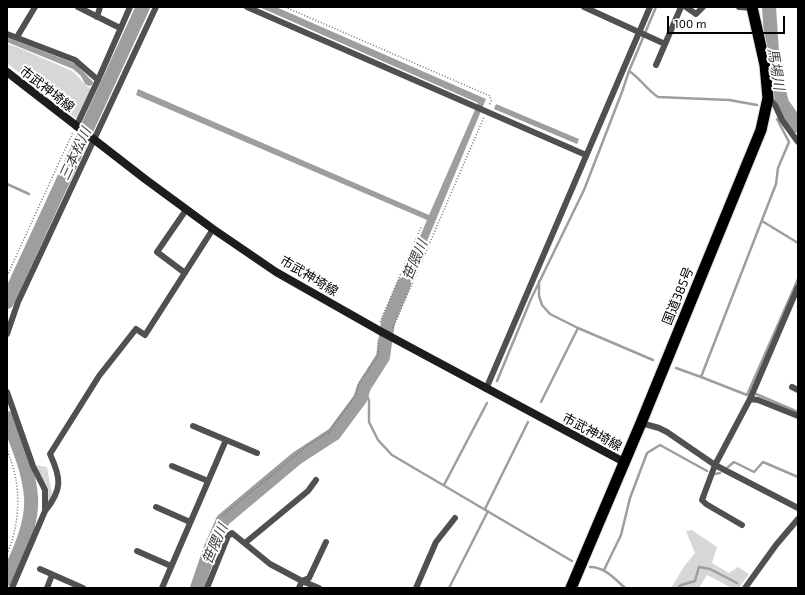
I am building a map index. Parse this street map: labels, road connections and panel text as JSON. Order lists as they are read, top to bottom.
{
  "streets": {
    "highway": ["国道385号"],
    "main road": ["市武神埼線"]
  },
  "crossings": [
    ["市武神埼線", "国道385号"]
  ],
  "water": ["馬場川", "三本松川", "笹隈川"],
  "scale_bar": "100 m"
}
